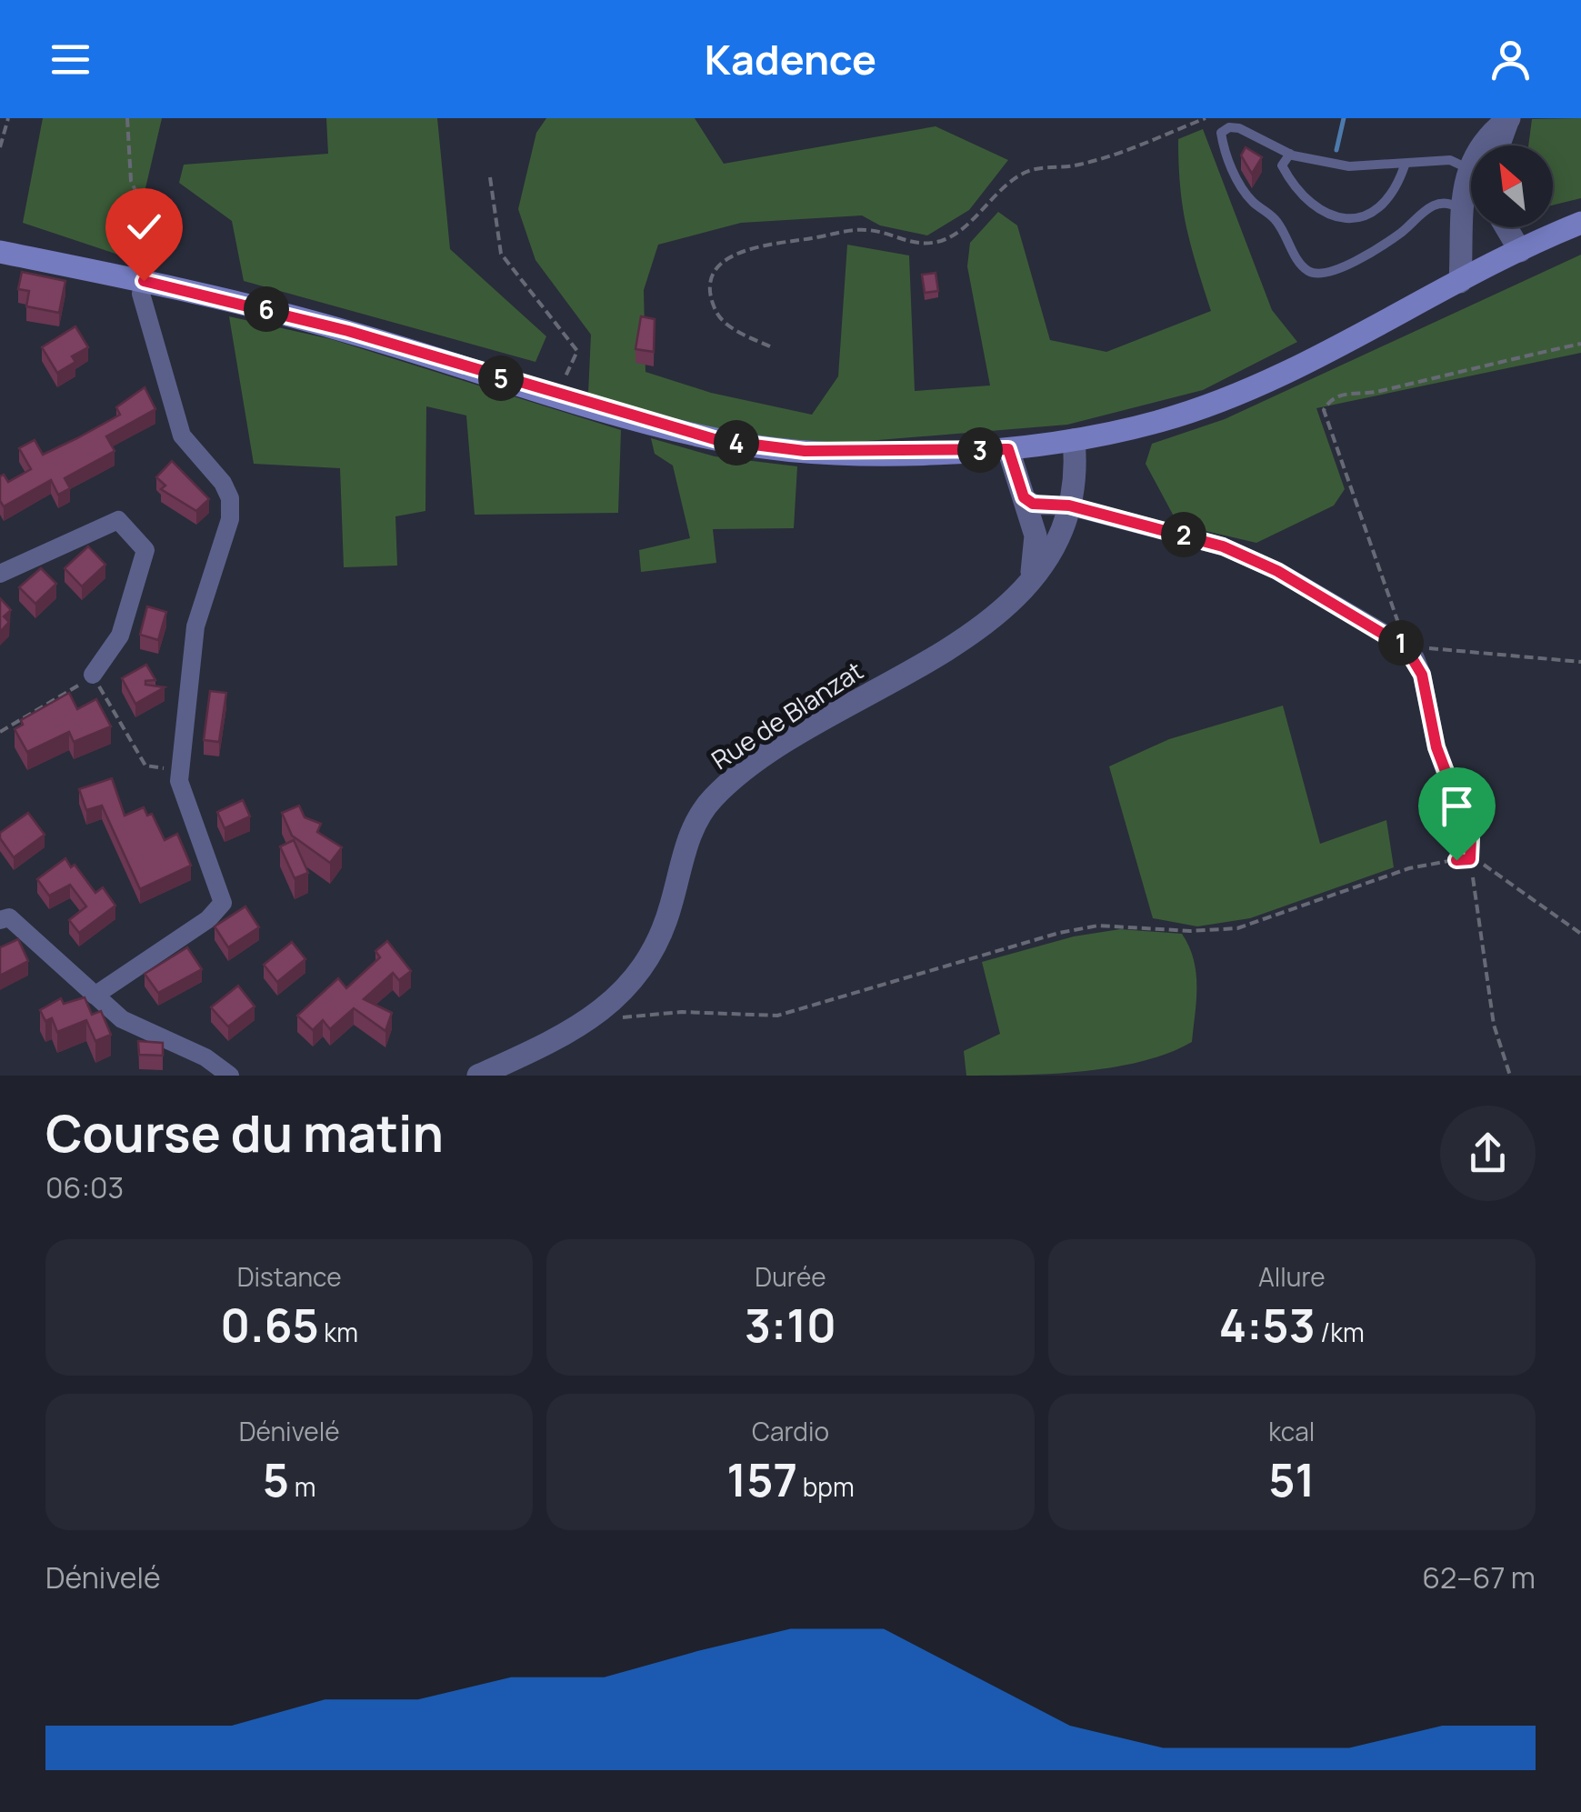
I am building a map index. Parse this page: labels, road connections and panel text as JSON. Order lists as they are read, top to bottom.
{
  "streets": {
    "street": ["Rue de Blanzat"]
  },
  "north": "top left",
  "page": {
    "header": "Kadence",
    "pins": [
      "6",
      "5",
      "4",
      "3",
      "2",
      "1"
    ],
    "heading": ["Course du matin", "06:03"],
    "stats": [
      ["Distance", "0.65 km"],
      ["Durée", "3:10"],
      ["Allure", "4:53 /km"],
      ["Dénivelé", "5 m"],
      ["Cardio", "157 bpm"],
      ["kcal", "51"]
    ],
    "chart": ["Dénivelé", "62–67 m"]
  }
}
